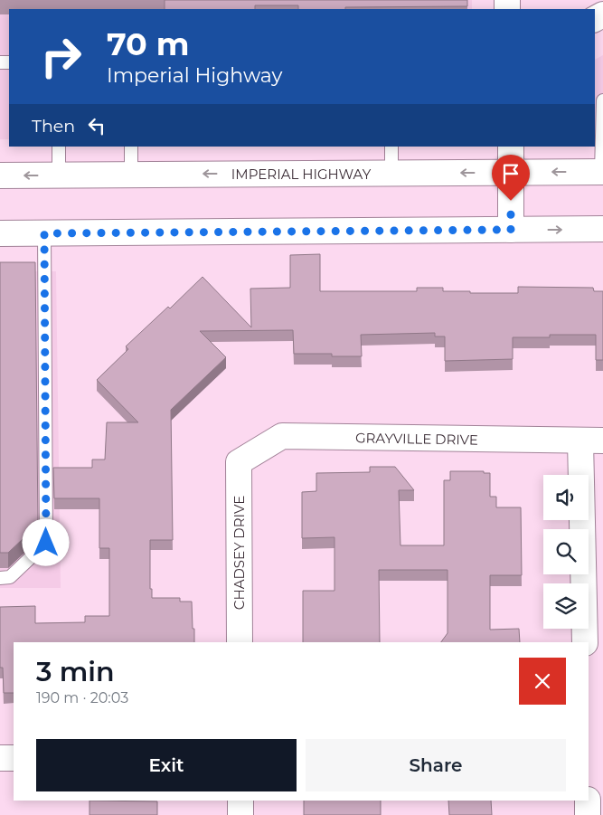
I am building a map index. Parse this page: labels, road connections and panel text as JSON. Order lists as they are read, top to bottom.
{
  "streets": {
    "main road": ["IMPERIAL HIGHWAY", "GRAYVILLE DRIVE", "CHADSEY DRIVE"]
  },
  "crossings": [
    ["GRAYVILLE DRIVE", "CHADSEY DRIVE"]
  ],
  "page": {
    "turn": ["70 m", "Imperial Highway"],
    "then": "Then",
    "heading": ["3 min", "190 m · 20:03"],
    "buttons": ["Exit", "Share"]
  }
}
